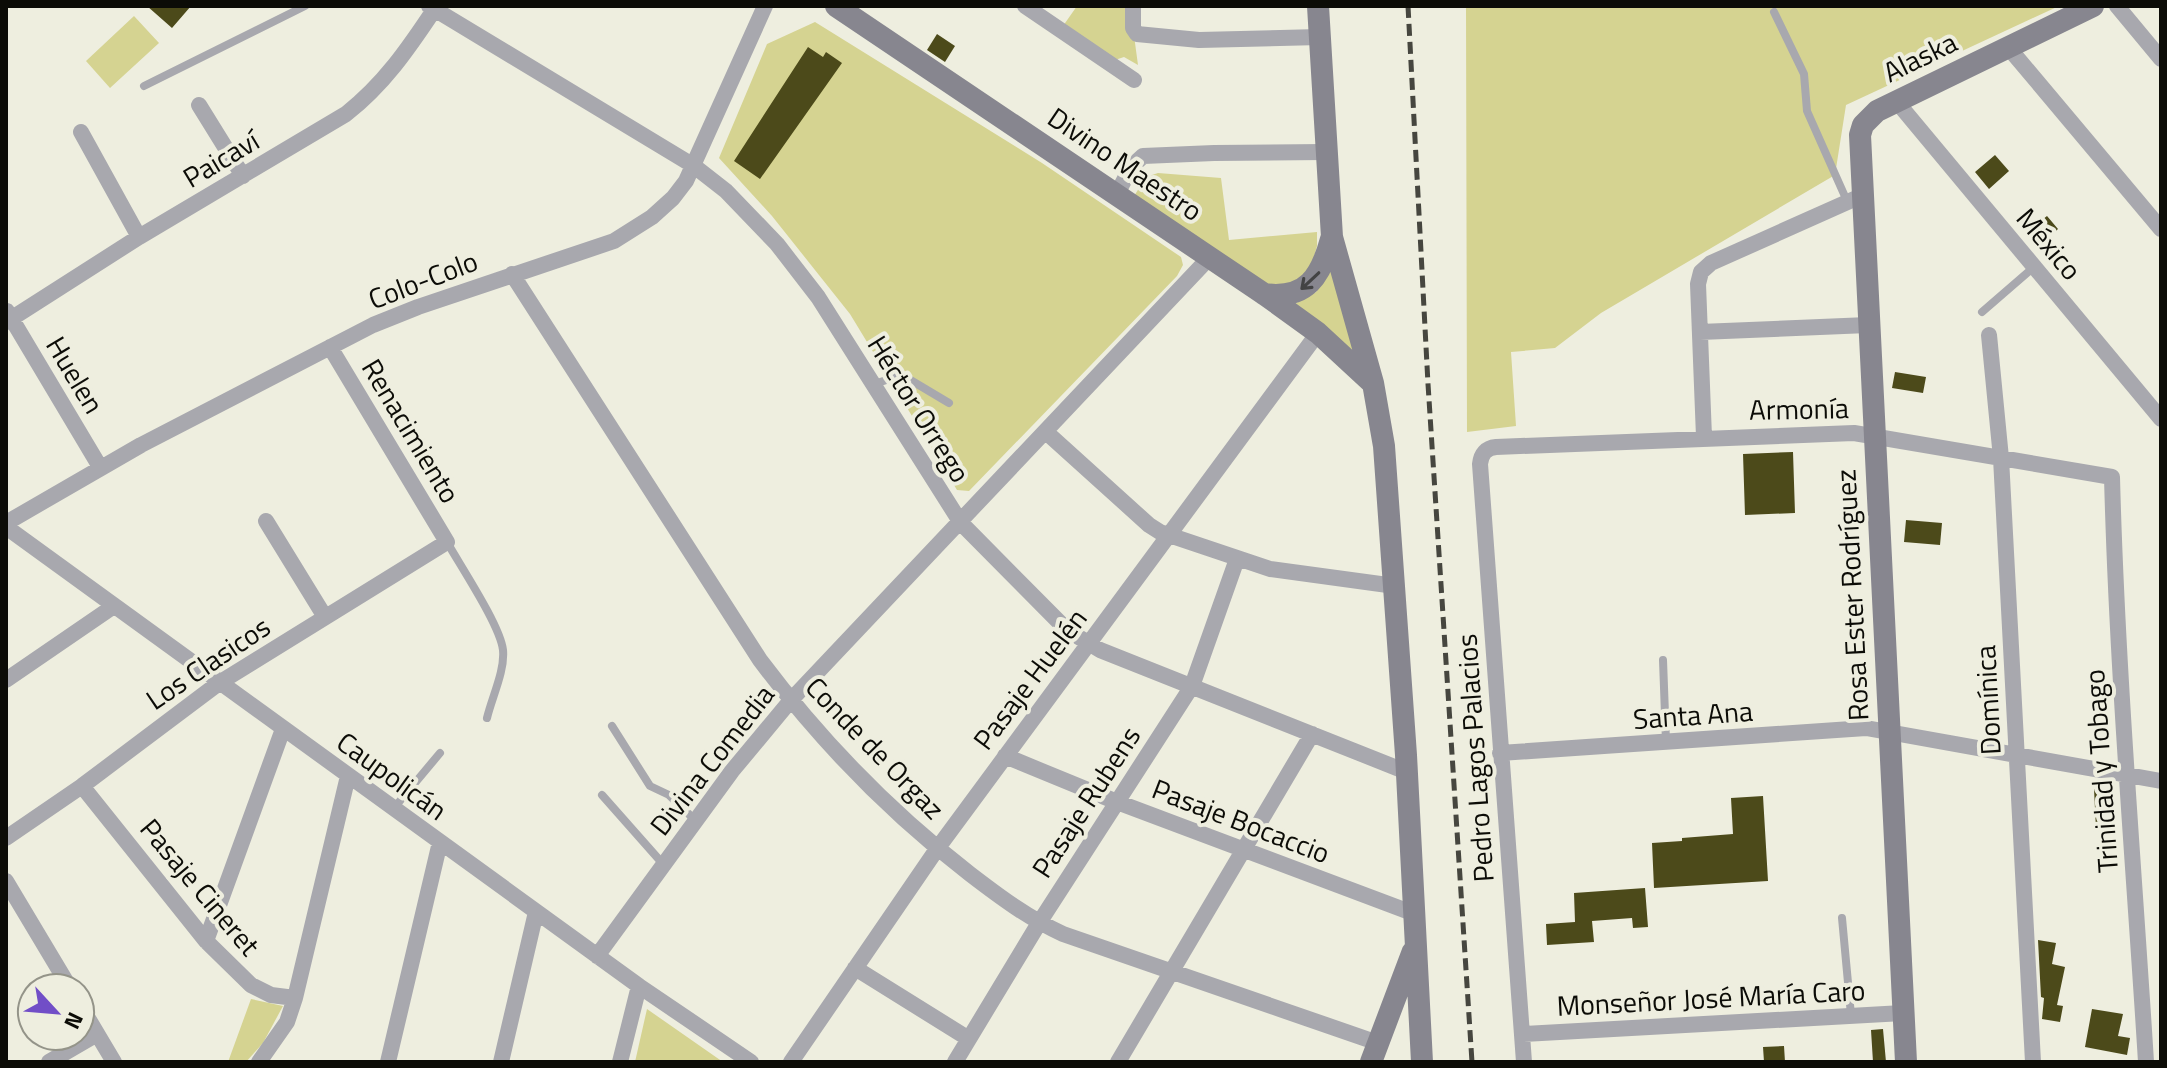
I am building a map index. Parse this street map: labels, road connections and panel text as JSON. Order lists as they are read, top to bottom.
{
  "streets": {
    "street": [
      "Alaska",
      "Paicaví",
      "Divino Maestro",
      "México",
      "Colo-Colo",
      "Huelen",
      "Héctor Orrego",
      "Armonía",
      "Renacimiento",
      "Rosa Ester Rodríguez",
      "Los Clasicos",
      "Pasaje Huelén",
      "Domínica",
      "Santa Ana",
      "Conde de Orgaz",
      "Pedro Lagos Palacios",
      "Divina Comedia",
      "Trinidad y Tobago",
      "Caupolicán",
      "Pasaje Rubens",
      "Pasaje Bocaccio",
      "Pasaje Cineret",
      "Monseñor José María Caro"
    ]
  },
  "crossings": [
    ["Alaska", "México"],
    ["Alaska", "Rosa Ester Rodríguez"],
    ["Paicaví", "Huelen"],
    ["Paicaví", "Héctor Orrego"],
    ["Divino Maestro", "Pasaje Huelén"],
    ["Divino Maestro", "Divina Comedia"],
    ["Colo-Colo", "Huelen"],
    ["Colo-Colo", "Héctor Orrego"],
    ["Colo-Colo", "Renacimiento"],
    ["Colo-Colo", "Conde de Orgaz"],
    ["Colo-Colo", "Caupolicán"],
    ["Héctor Orrego", "Pasaje Huelén"],
    ["Héctor Orrego", "Divina Comedia"],
    ["Héctor Orrego", "Pasaje Rubens"],
    ["Armonía", "Rosa Ester Rodríguez"],
    ["Armonía", "Domínica"],
    ["Armonía", "Pedro Lagos Palacios"],
    ["Armonía", "Trinidad y Tobago"],
    ["Renacimiento", "Los Clasicos"],
    ["Rosa Ester Rodríguez", "Santa Ana"],
    ["Rosa Ester Rodríguez", "Monseñor José María Caro"],
    ["Los Clasicos", "Caupolicán"],
    ["Los Clasicos", "Pasaje Cineret"],
    ["Pasaje Huelén", "Conde de Orgaz"],
    ["Pasaje Huelén", "Pasaje Bocaccio"],
    ["Domínica", "Santa Ana"],
    ["Santa Ana", "Pedro Lagos Palacios"],
    ["Santa Ana", "Trinidad y Tobago"],
    ["Conde de Orgaz", "Divina Comedia"],
    ["Conde de Orgaz", "Pasaje Rubens"],
    ["Pedro Lagos Palacios", "Monseñor José María Caro"],
    ["Divina Comedia", "Caupolicán"],
    ["Pasaje Rubens", "Pasaje Bocaccio"]
  ],
  "north": "bottom right"
}
